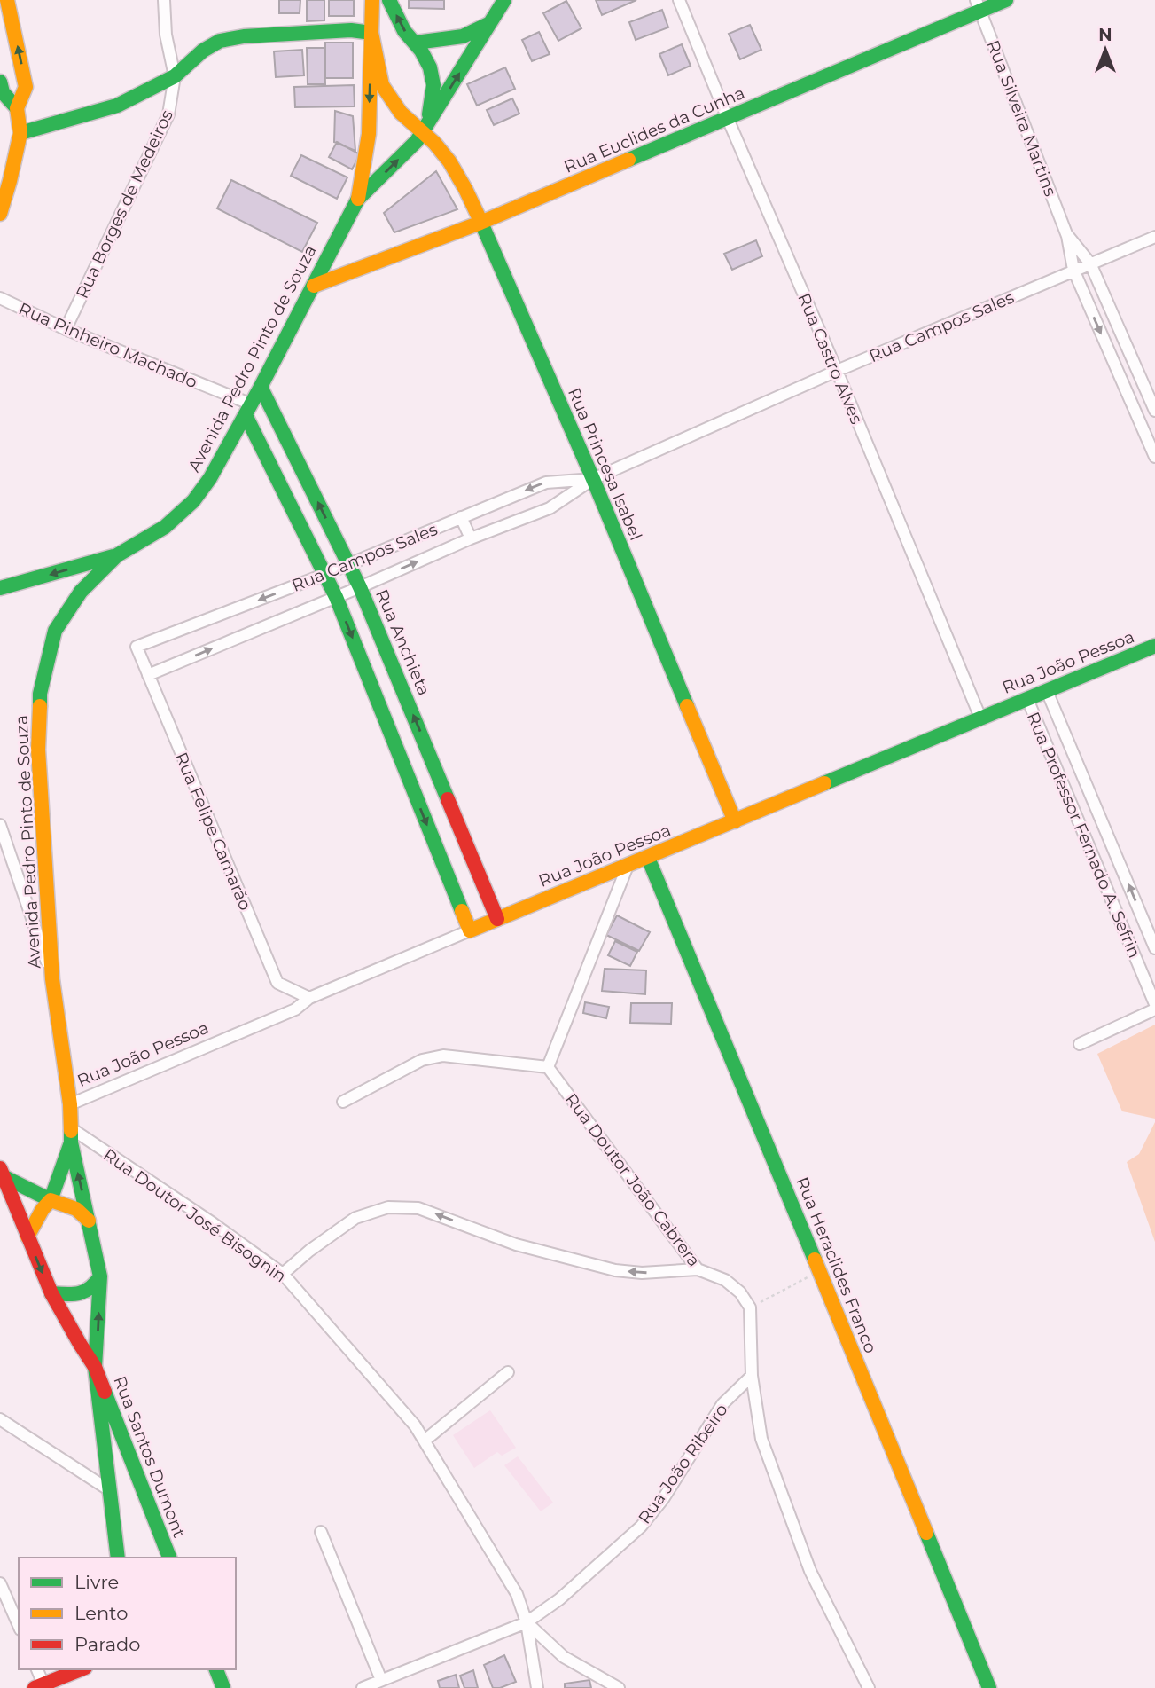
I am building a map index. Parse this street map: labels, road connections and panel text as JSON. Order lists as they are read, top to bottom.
{
  "streets": {
    "main road": [
      "Rua Euclides da Cunha",
      "Avenida Pedro Pinto de Souza",
      "Rua Princesa Isabel",
      "Rua Anchieta",
      "Rua João Pessoa",
      "Rua Heraclides Franco",
      "Rua Santos Dumont"
    ],
    "street": [
      "Rua Silveira Martins",
      "Rua Borges de Medeiros",
      "Rua Campos Sales",
      "Rua Pinheiro Machado",
      "Rua Castro Alves",
      "Rua Felipe Camarão",
      "Rua Professor Fernado A. Sefrin",
      "Rua Doutor João Cabrera",
      "Rua Doutor José Bisognin",
      "Rua João Ribeiro"
    ]
  },
  "crossings": [
    ["Rua Silveira Martins", "Rua Euclides da Cunha"],
    ["Rua Silveira Martins", "Rua Campos Sales"],
    ["Rua Euclides da Cunha", "Avenida Pedro Pinto de Souza"],
    ["Rua Euclides da Cunha", "Rua Castro Alves"],
    ["Rua Euclides da Cunha", "Rua Princesa Isabel"],
    ["Rua Borges de Medeiros", "Rua Pinheiro Machado"],
    ["Rua Campos Sales", "Rua Castro Alves"],
    ["Rua Campos Sales", "Rua Princesa Isabel"],
    ["Rua Campos Sales", "Rua Anchieta"],
    ["Rua Campos Sales", "Rua Felipe Camarão"],
    ["Rua Pinheiro Machado", "Avenida Pedro Pinto de Souza"],
    ["Rua Pinheiro Machado", "Rua Anchieta"],
    ["Avenida Pedro Pinto de Souza", "Rua Princesa Isabel"],
    ["Avenida Pedro Pinto de Souza", "Rua Anchieta"],
    ["Avenida Pedro Pinto de Souza", "Rua João Pessoa"],
    ["Avenida Pedro Pinto de Souza", "Rua Doutor José Bisognin"],
    ["Avenida Pedro Pinto de Souza", "Rua Santos Dumont"],
    ["Rua Castro Alves", "Rua João Pessoa"],
    ["Rua Princesa Isabel", "Rua João Pessoa"],
    ["Rua Anchieta", "Rua João Pessoa"],
    ["Rua João Pessoa", "Rua Felipe Camarão"],
    ["Rua João Pessoa", "Rua Professor Fernado A. Sefrin"],
    ["Rua João Pessoa", "Rua Heraclides Franco"],
    ["Rua Doutor José Bisognin", "Rua João Ribeiro"]
  ],
  "legend": ["Livre", "Lento", "Parado"],
  "north": "top"
}
